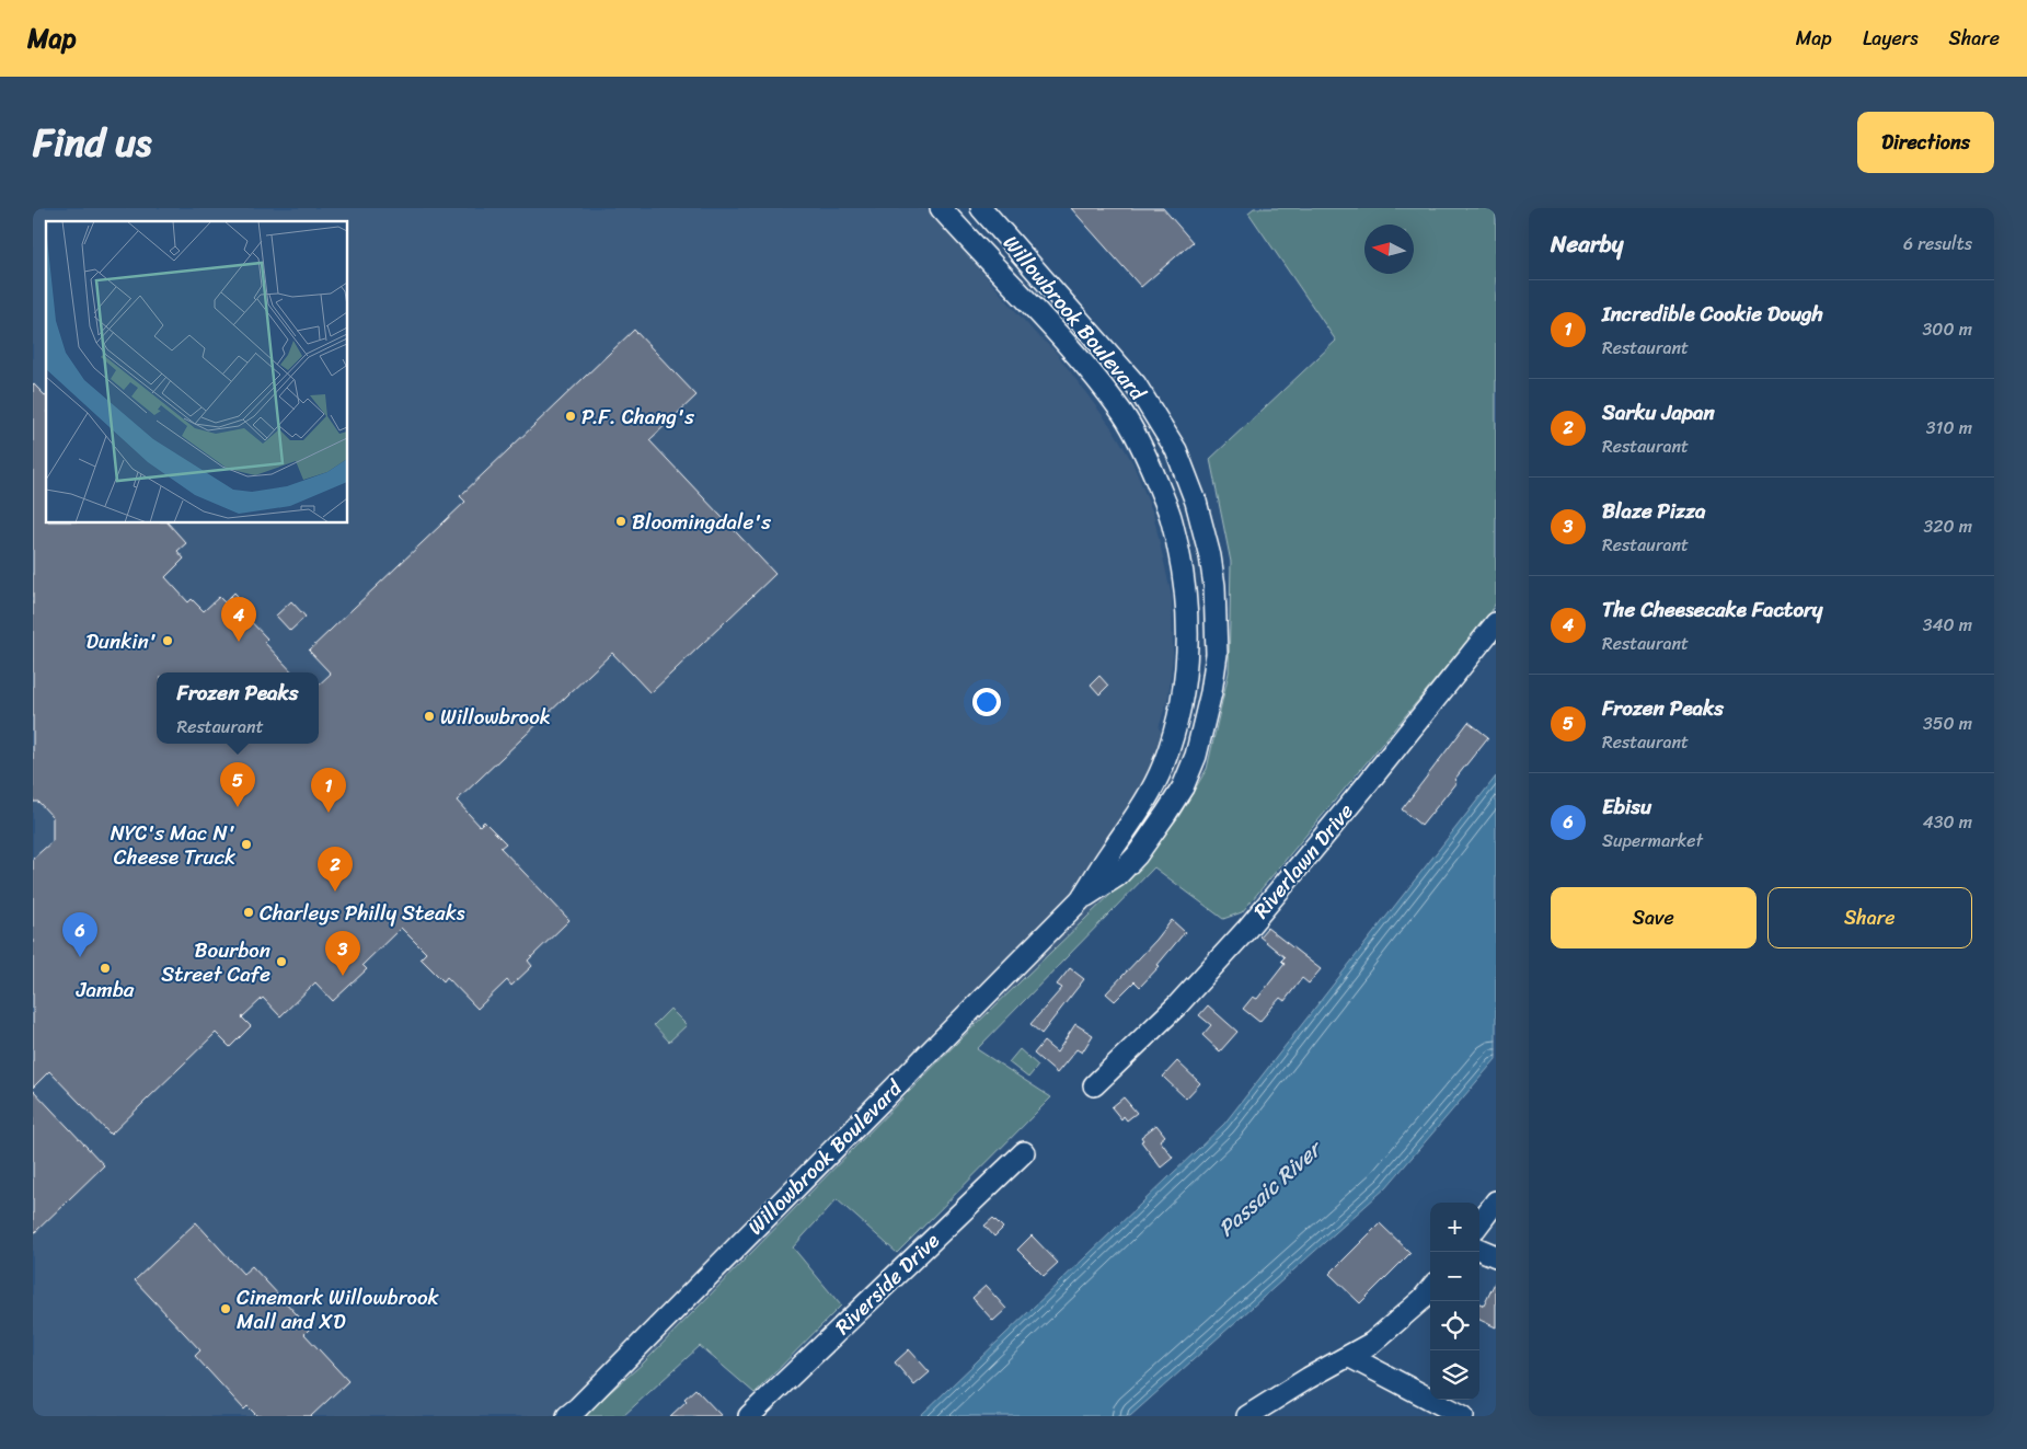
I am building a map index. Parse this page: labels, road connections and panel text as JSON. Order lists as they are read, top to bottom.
{
  "streets": {
    "street": ["Willowbrook Boulevard", "Riverlawn Drive", "Riverside Drive"]
  },
  "water": ["Passaic River"],
  "places": [
    "P.F. Chang's",
    "Bloomingdale's",
    "Dunkin'",
    "Willowbrook",
    "NYC's Mac N' Cheese Truck",
    "Charleys Philly Steaks",
    "Bourbon Street Cafe",
    "Jamba",
    "Cinemark Willowbrook Mall and XD"
  ],
  "north": "left",
  "page": {
    "header": "Map",
    "nav": ["Map", "Layers", "Share"],
    "title": "Find us",
    "buttons": [
      "Directions",
      ["Save", "Share"]
    ],
    "heading": ["Nearby", "6 results"],
    "list": [
      {
        "mark": "1",
        "name": "Incredible Cookie Dough",
        "note": "Restaurant",
        "value": "300 m"
      },
      {
        "mark": "2",
        "name": "Sarku Japan",
        "note": "Restaurant",
        "value": "310 m"
      },
      {
        "mark": "3",
        "name": "Blaze Pizza",
        "note": "Restaurant",
        "value": "320 m"
      },
      {
        "mark": "4",
        "name": "The Cheesecake Factory",
        "note": "Restaurant",
        "value": "340 m"
      },
      {
        "mark": "5",
        "name": "Frozen Peaks",
        "note": "Restaurant",
        "value": "350 m"
      },
      {
        "mark": "6",
        "name": "Ebisu",
        "note": "Supermarket",
        "value": "430 m"
      }
    ],
    "pins": [
      "4",
      "5",
      "1",
      "2",
      "6",
      "3"
    ],
    "popup": ["Frozen Peaks", "Restaurant"],
    "map_buttons": ["+", "−"]
  }
}
